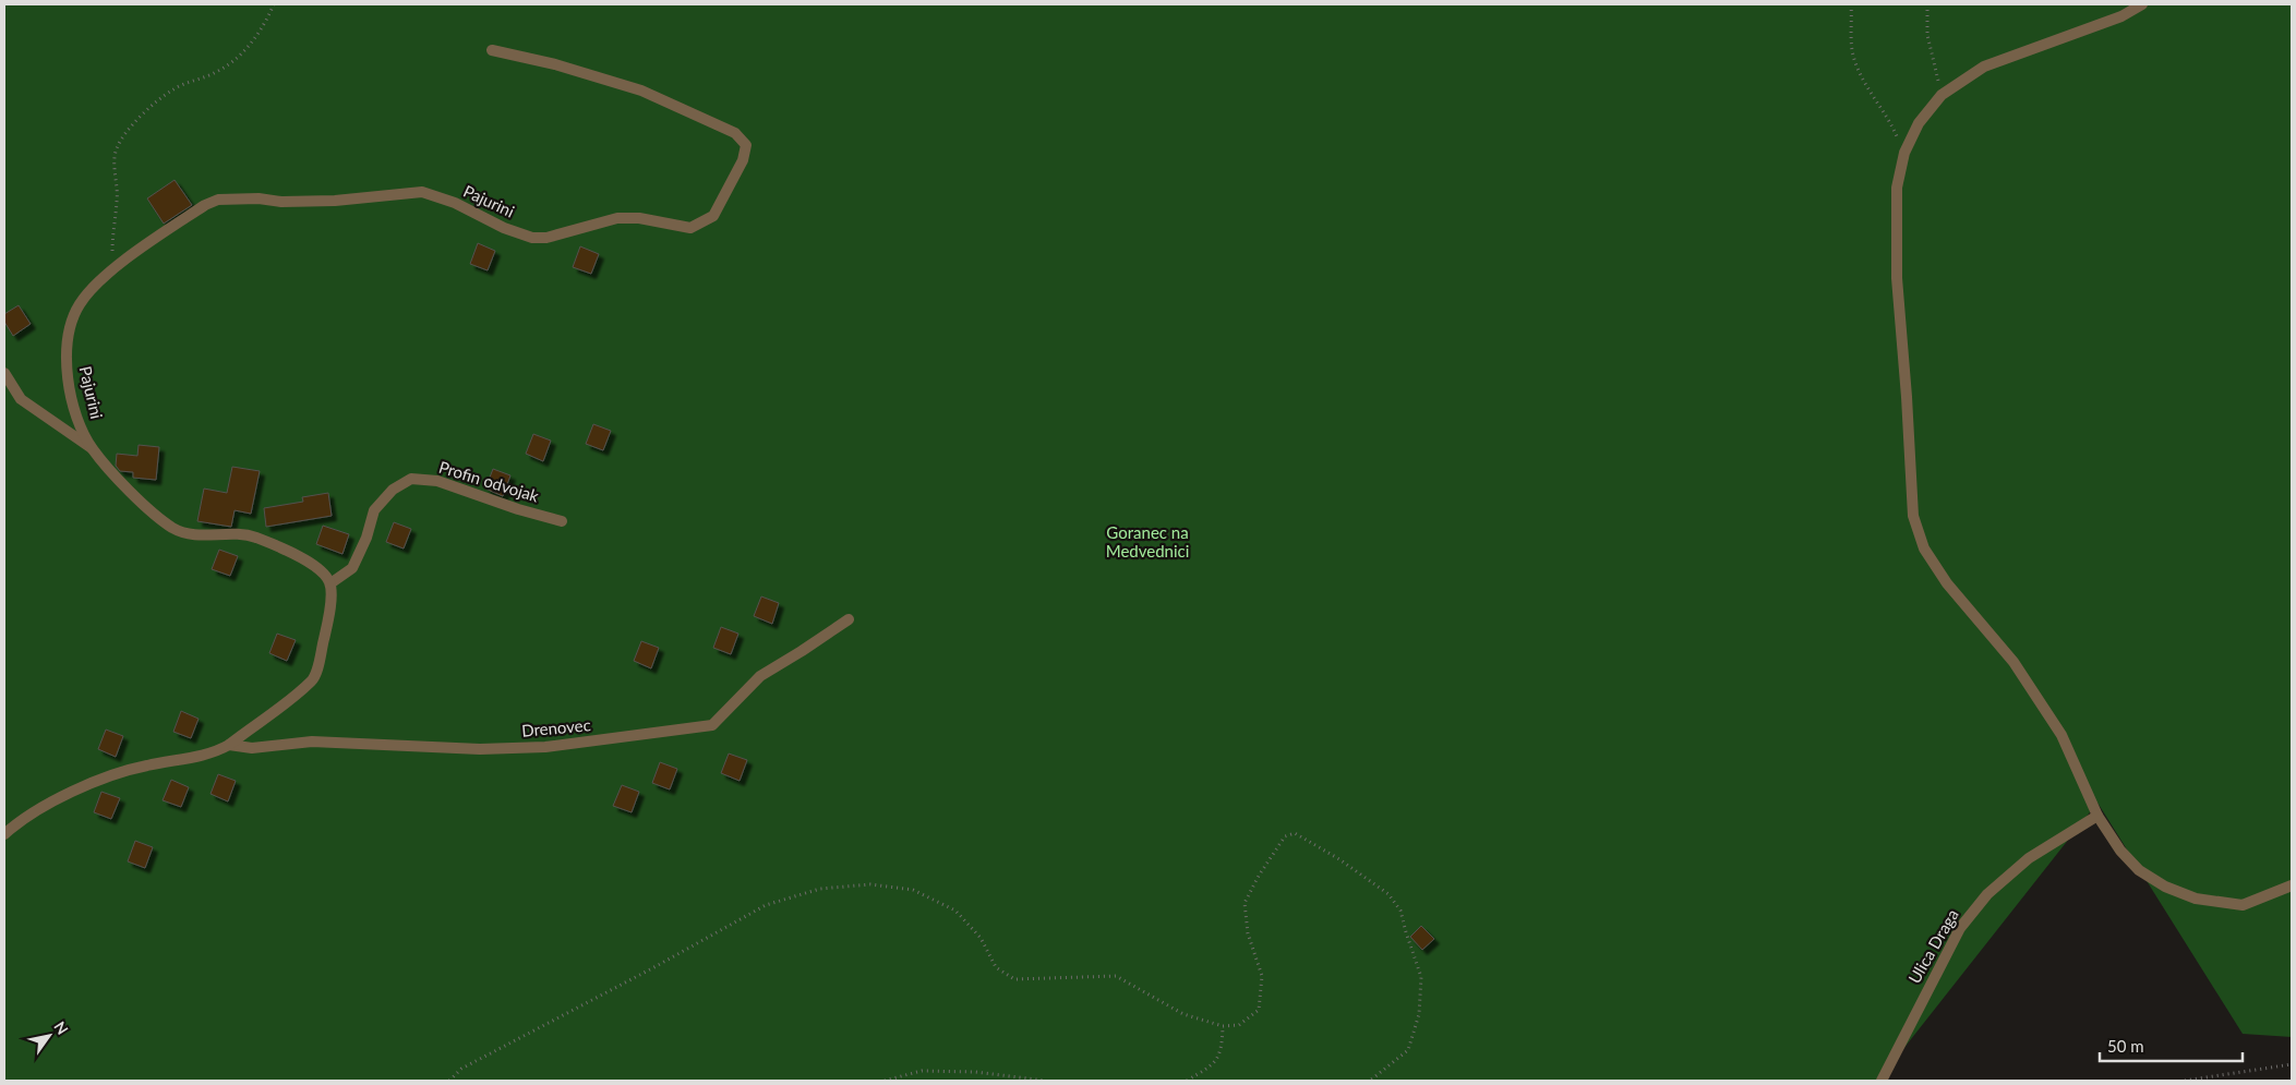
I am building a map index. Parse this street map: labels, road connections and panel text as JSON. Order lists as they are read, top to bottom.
{
  "streets": {
    "street": [
      "Pajurini",
      "Profin odvojak",
      "Drenovec",
      "Ulica Draga"
    ]
  },
  "crossings": [
    ["Pajurini", "Profin odvojak"]
  ],
  "parks": ["Goranec na Medvednici"],
  "scale_bar": "50 m",
  "north": "top right"
}
